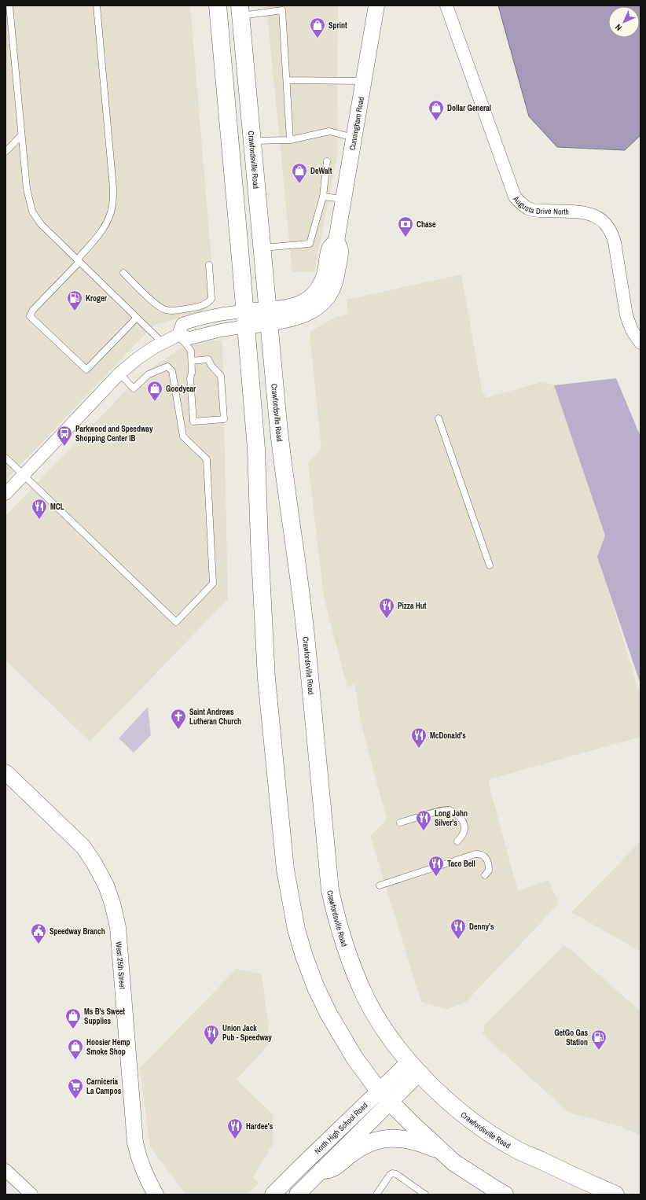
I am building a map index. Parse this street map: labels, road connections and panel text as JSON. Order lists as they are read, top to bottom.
{
  "streets": {
    "main road": ["Crawfordsville Road"],
    "street": [
      "Cunningham Road",
      "Augusta Drive North",
      "West 25th Street",
      "North High School Road"
    ]
  },
  "crossings": [
    ["Cunningham Road", "Crawfordsville Road"],
    ["Crawfordsville Road", "North High School Road"]
  ],
  "places": {
    "shop": [
      "Sprint",
      "Dollar General",
      "DeWalt",
      "Goodyear",
      "Ms B's Sweet Supplies",
      "Hoosier Hemp Smoke Shop"
    ],
    "bank": ["Chase"],
    "fuel station": ["Kroger", "GetGo Gas Station"],
    "bus stop": ["Parkwood and Speedway Shopping Center IB"],
    "restaurant": [
      "MCL",
      "Pizza Hut",
      "McDonald's",
      "Long John Silver's",
      "Taco Bell",
      "Denny's",
      "Union Jack Pub - Speedway",
      "Hardee's"
    ],
    "church": ["Saint Andrews Lutheran Church"],
    "public building": ["Speedway Branch"],
    "supermarket": ["Carniceria La Campos"]
  },
  "north": "bottom left"
}
